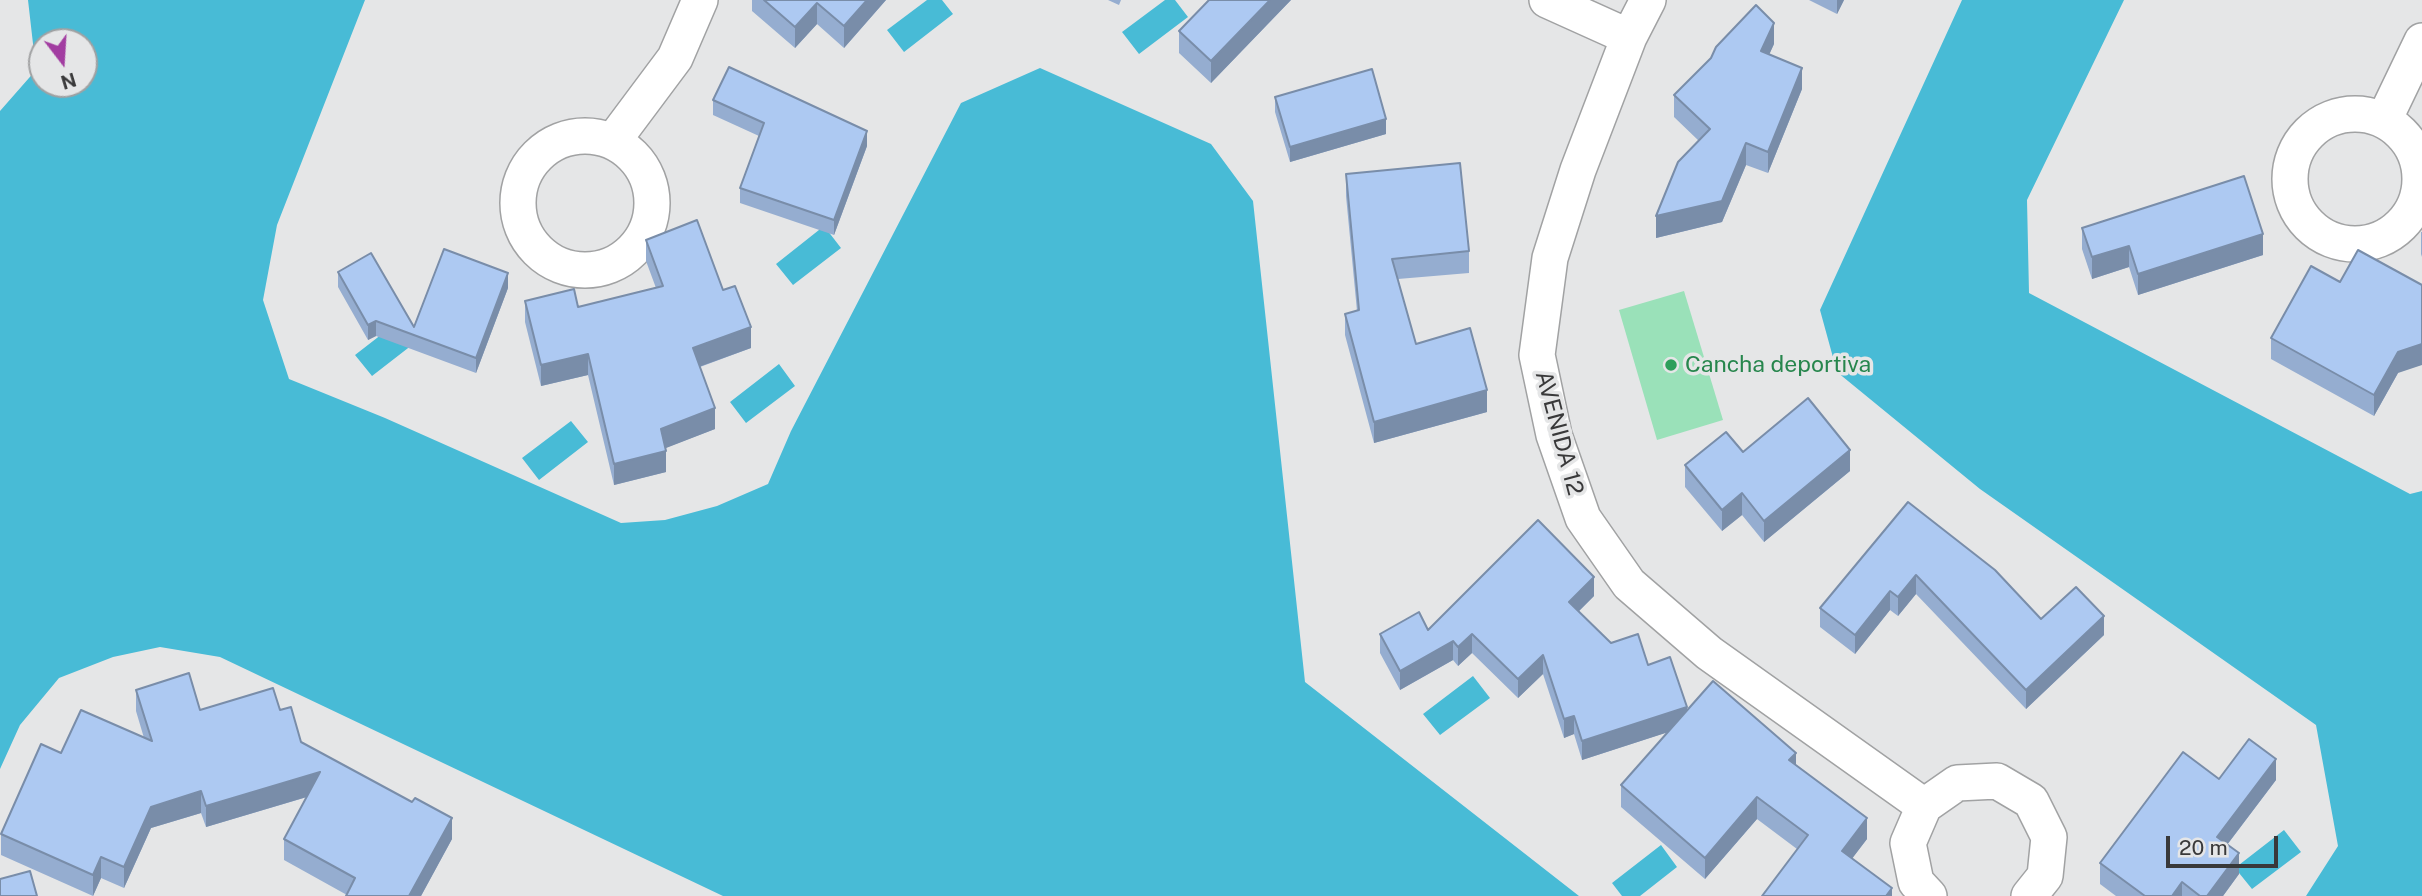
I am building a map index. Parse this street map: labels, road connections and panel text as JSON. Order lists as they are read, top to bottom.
{
  "streets": {
    "street": ["AVENIDA 12"]
  },
  "places": ["Cancha deportiva"],
  "scale_bar": "20 m",
  "north": "bottom"
}
